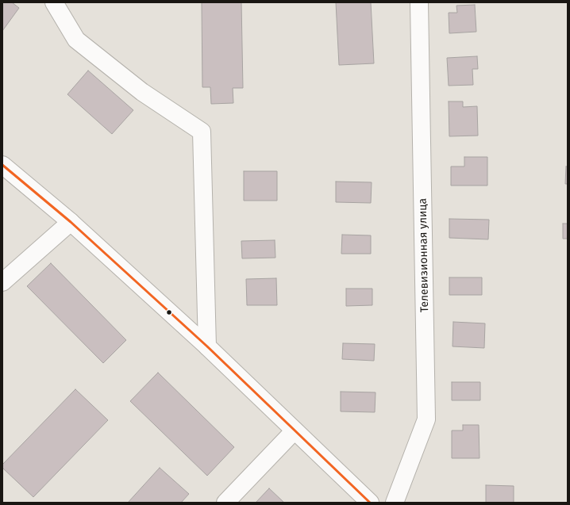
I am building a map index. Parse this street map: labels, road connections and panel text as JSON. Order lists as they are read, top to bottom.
{
  "streets": {
    "street": ["Телевизионная улица"]
  }
}
